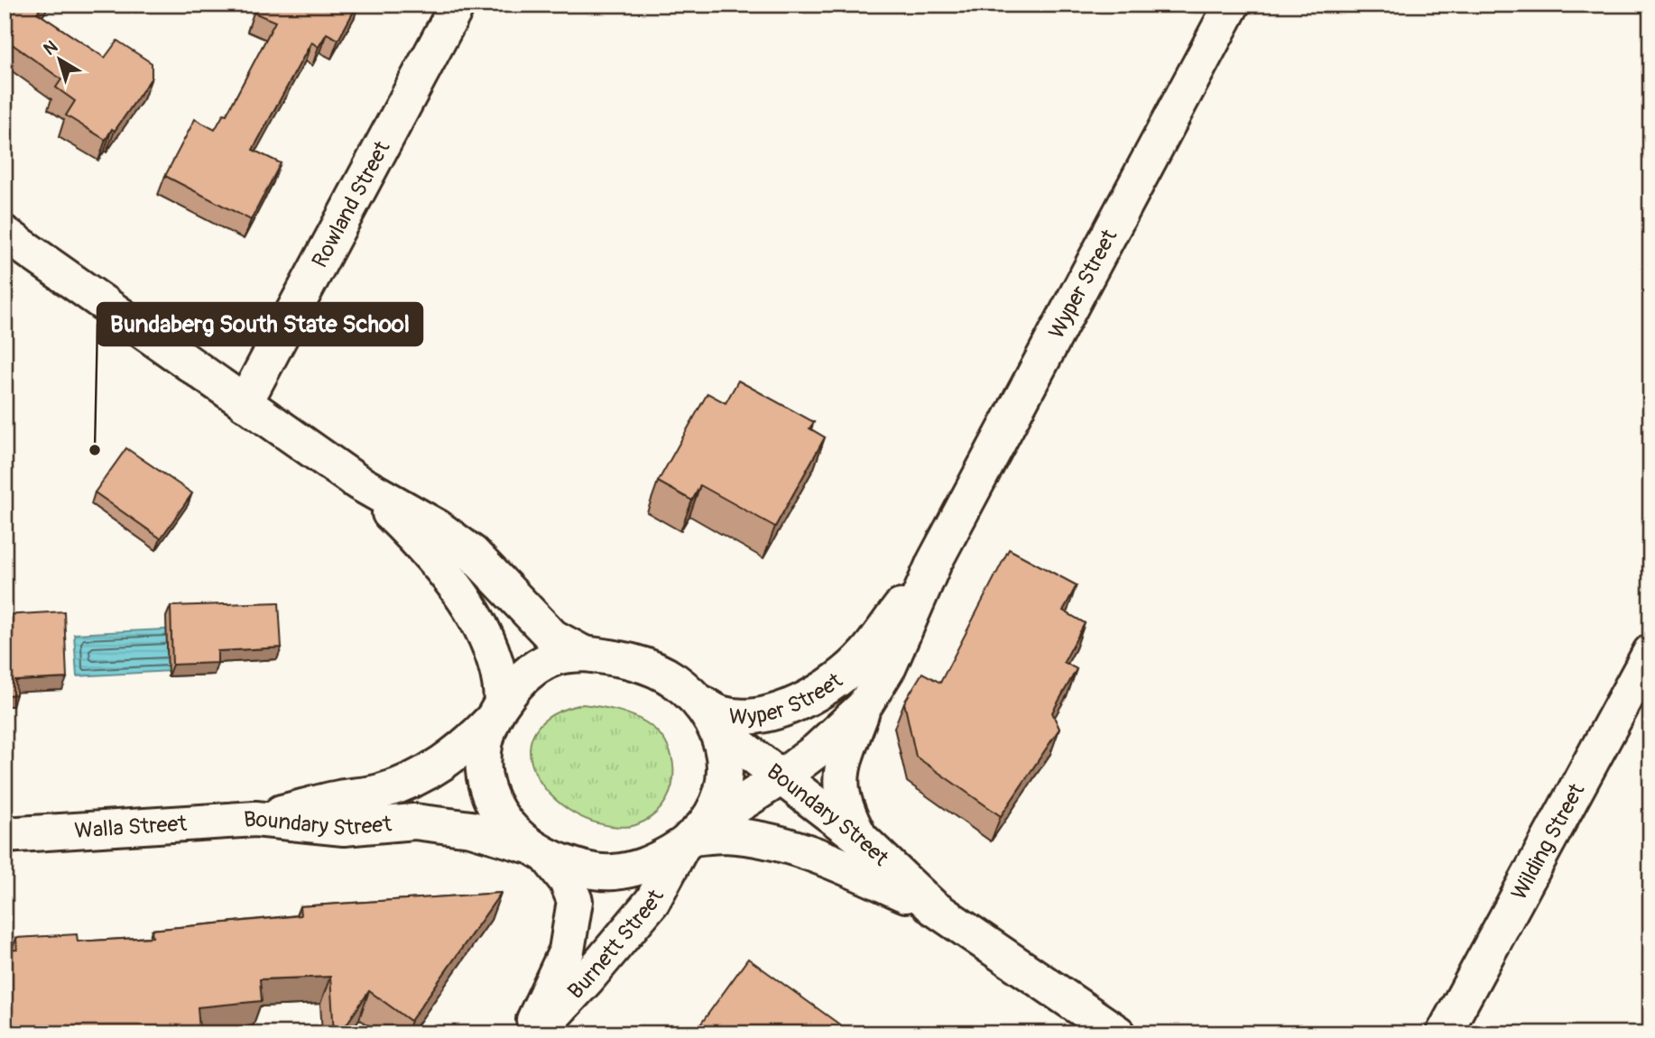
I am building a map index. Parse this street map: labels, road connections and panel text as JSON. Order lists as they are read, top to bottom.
{
  "streets": {
    "street": [
      "Rowland Street",
      "Wyper Street",
      "Boundary Street",
      "Walla Street",
      "Wilding Street",
      "Burnett Street"
    ]
  },
  "crossings": [
    ["Wyper Street", "Boundary Street"],
    ["Wyper Street", "Burnett Street"],
    ["Boundary Street", "Walla Street"],
    ["Boundary Street", "Burnett Street"]
  ],
  "places": ["Bundaberg South State School"],
  "north": "top left"
}
